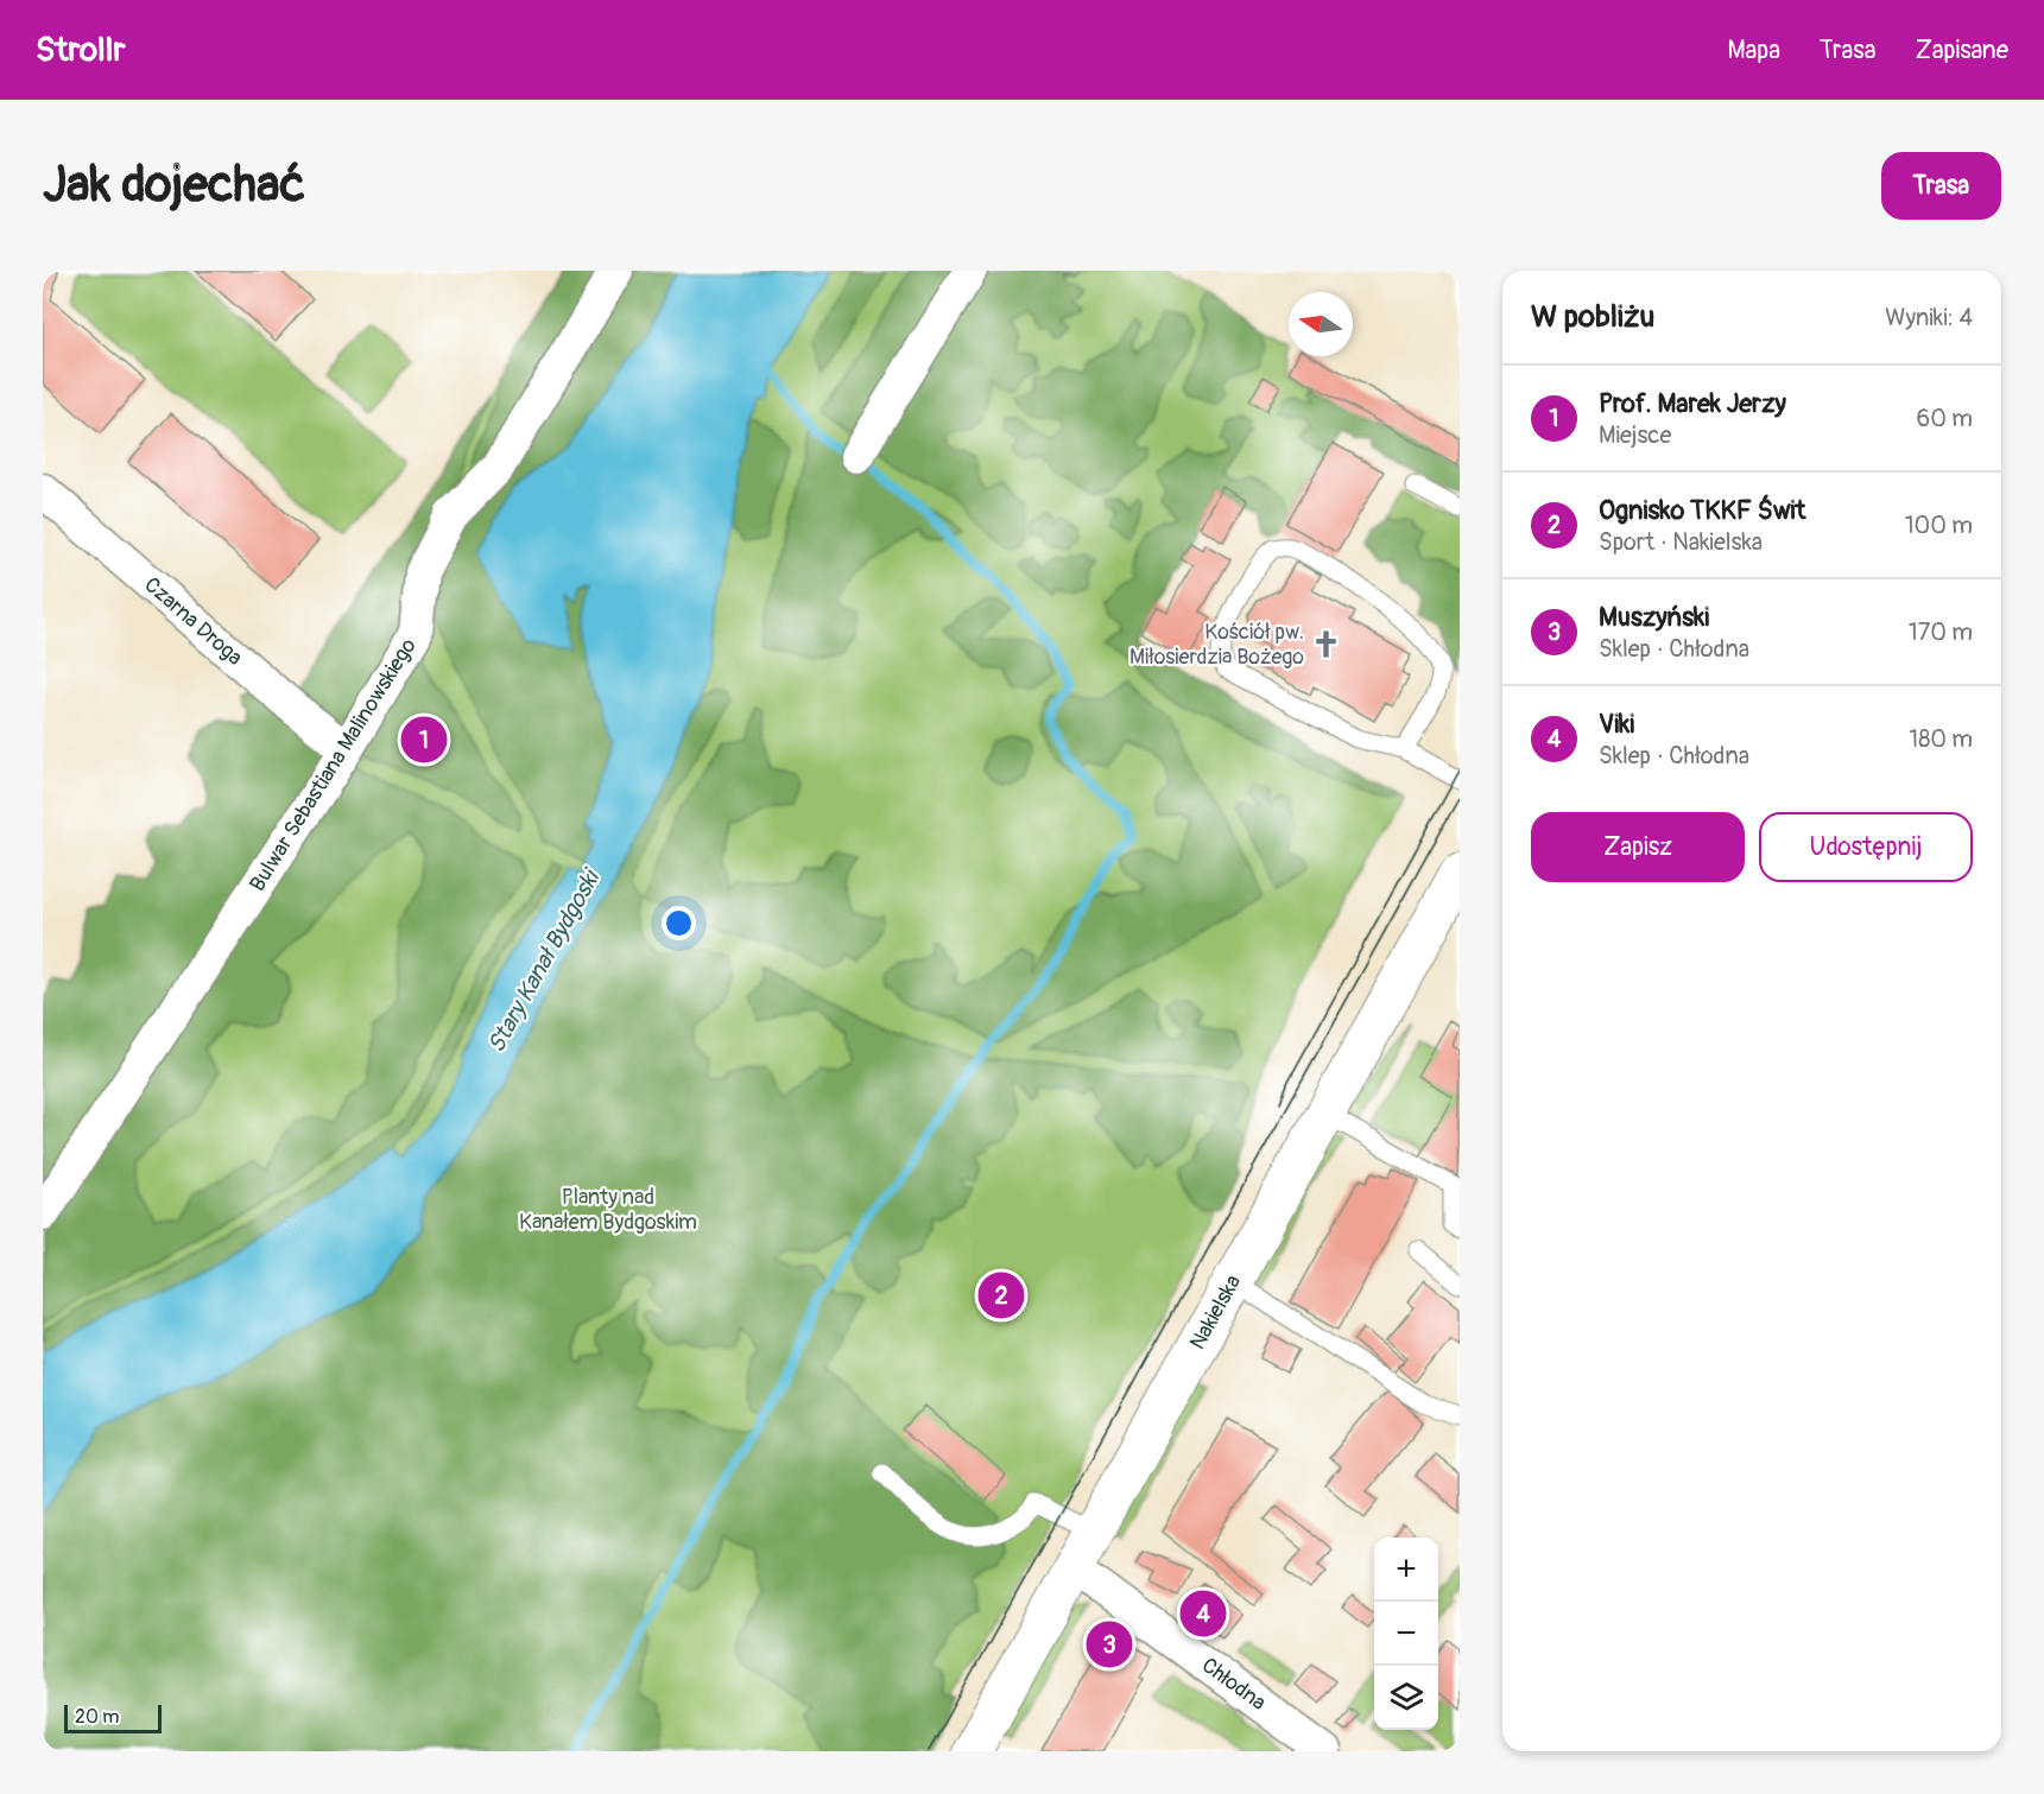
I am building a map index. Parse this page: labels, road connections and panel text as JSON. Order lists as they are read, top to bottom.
{
  "streets": {
    "main road": ["Nakielska"],
    "street": ["Czarna Droga", "Bulwar Sebastiana Malinowskiego", "Chłodna"]
  },
  "crossings": [
    ["Czarna Droga", "Bulwar Sebastiana Malinowskiego"],
    ["Nakielska", "Chłodna"]
  ],
  "water": ["Stary Kanał Bydgoski"],
  "parks": ["Planty nad Kanałem Bydgoskim"],
  "places": {
    "church": ["Kościół pw. Miłosierdzia Bożego"]
  },
  "scale_bar": "20 m",
  "north": "left",
  "page": {
    "header": "Strollr",
    "nav": ["Mapa", "Trasa", "Zapisane"],
    "buttons": [
      "Trasa",
      ["Zapisz", "Udostępnij"]
    ],
    "title": "Jak dojechać",
    "heading": ["W pobliżu", "Wyniki: 4"],
    "list": [
      {
        "mark": "1",
        "name": "Prof. Marek Jerzy",
        "note": "Miejsce",
        "value": "60 m"
      },
      {
        "mark": "2",
        "name": "Ognisko TKKF Świt",
        "note": "Sport · Nakielska",
        "value": "100 m"
      },
      {
        "mark": "3",
        "name": "Muszyński",
        "note": "Sklep · Chłodna",
        "value": "170 m"
      },
      {
        "mark": "4",
        "name": "Viki",
        "note": "Sklep · Chłodna",
        "value": "180 m"
      }
    ],
    "pins": [
      "1",
      "2",
      "4",
      "3"
    ],
    "map_buttons": ["+", "−"],
    "scale": "20 m"
  }
}
